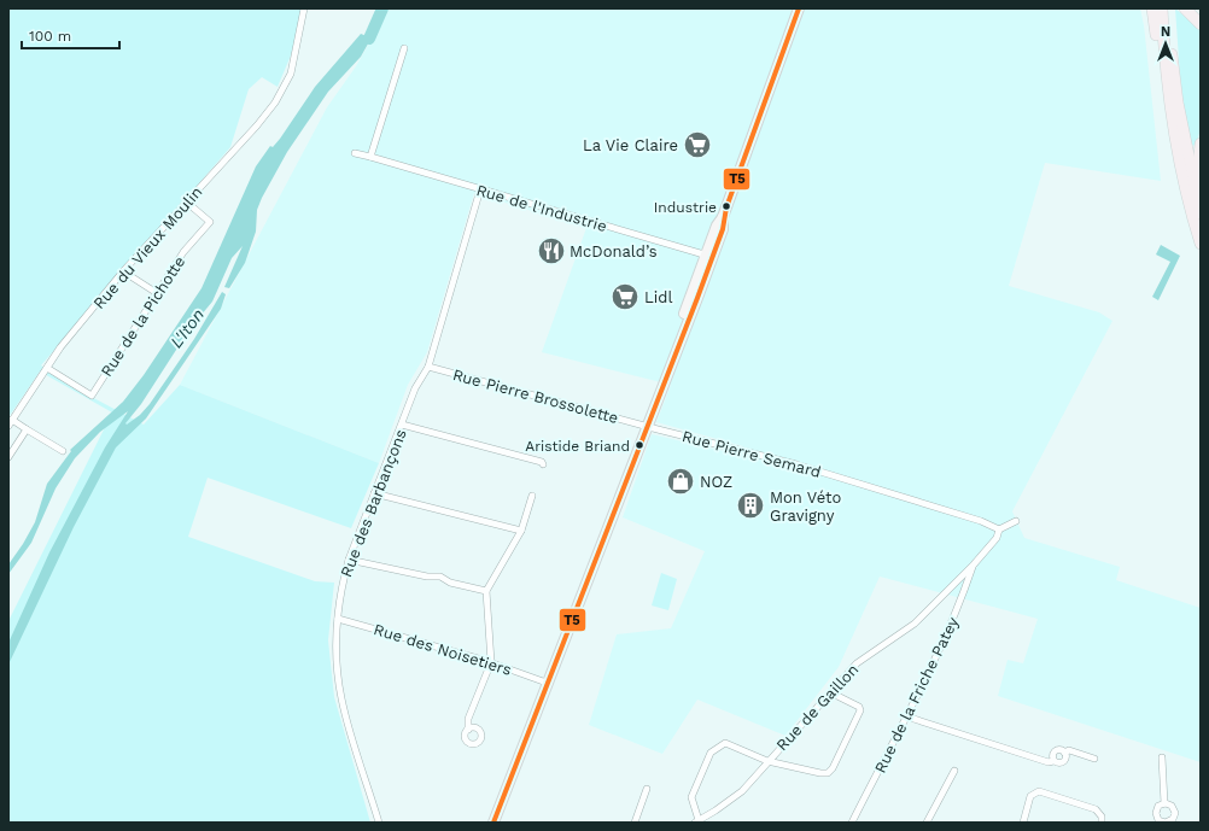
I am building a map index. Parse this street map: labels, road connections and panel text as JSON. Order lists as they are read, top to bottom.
{
  "streets": {
    "street": [
      "Rue de l'Industrie",
      "Rue du Vieux Moulin",
      "Rue de la Pichotte",
      "Rue Pierre Brossolette",
      "Rue Pierre Semard",
      "Rue des Barbançons",
      "Rue des Noisetiers",
      "Rue de la Friche Patey",
      "Rue de Gaillon"
    ]
  },
  "crossings": [
    ["Rue de l'Industrie", "Rue des Barbançons"],
    ["Rue du Vieux Moulin", "Rue de la Pichotte"],
    ["Rue Pierre Brossolette", "Rue Pierre Semard"],
    ["Rue Pierre Brossolette", "Rue des Barbançons"],
    ["Rue Pierre Semard", "Rue de Gaillon"],
    ["Rue des Barbançons", "Rue des Noisetiers"],
    ["Rue de la Friche Patey", "Rue de Gaillon"]
  ],
  "water": ["L'Iton"],
  "places": {
    "supermarket": ["La Vie Claire", "Lidl"],
    "other": ["Industrie", "Aristide Briand"],
    "restaurant": ["McDonald’s"],
    "shop": ["NOZ"],
    "building": ["Mon Véto Gravigny"]
  },
  "lines": ["transit line T5"],
  "scale_bar": "100 m",
  "north": "top"
}
